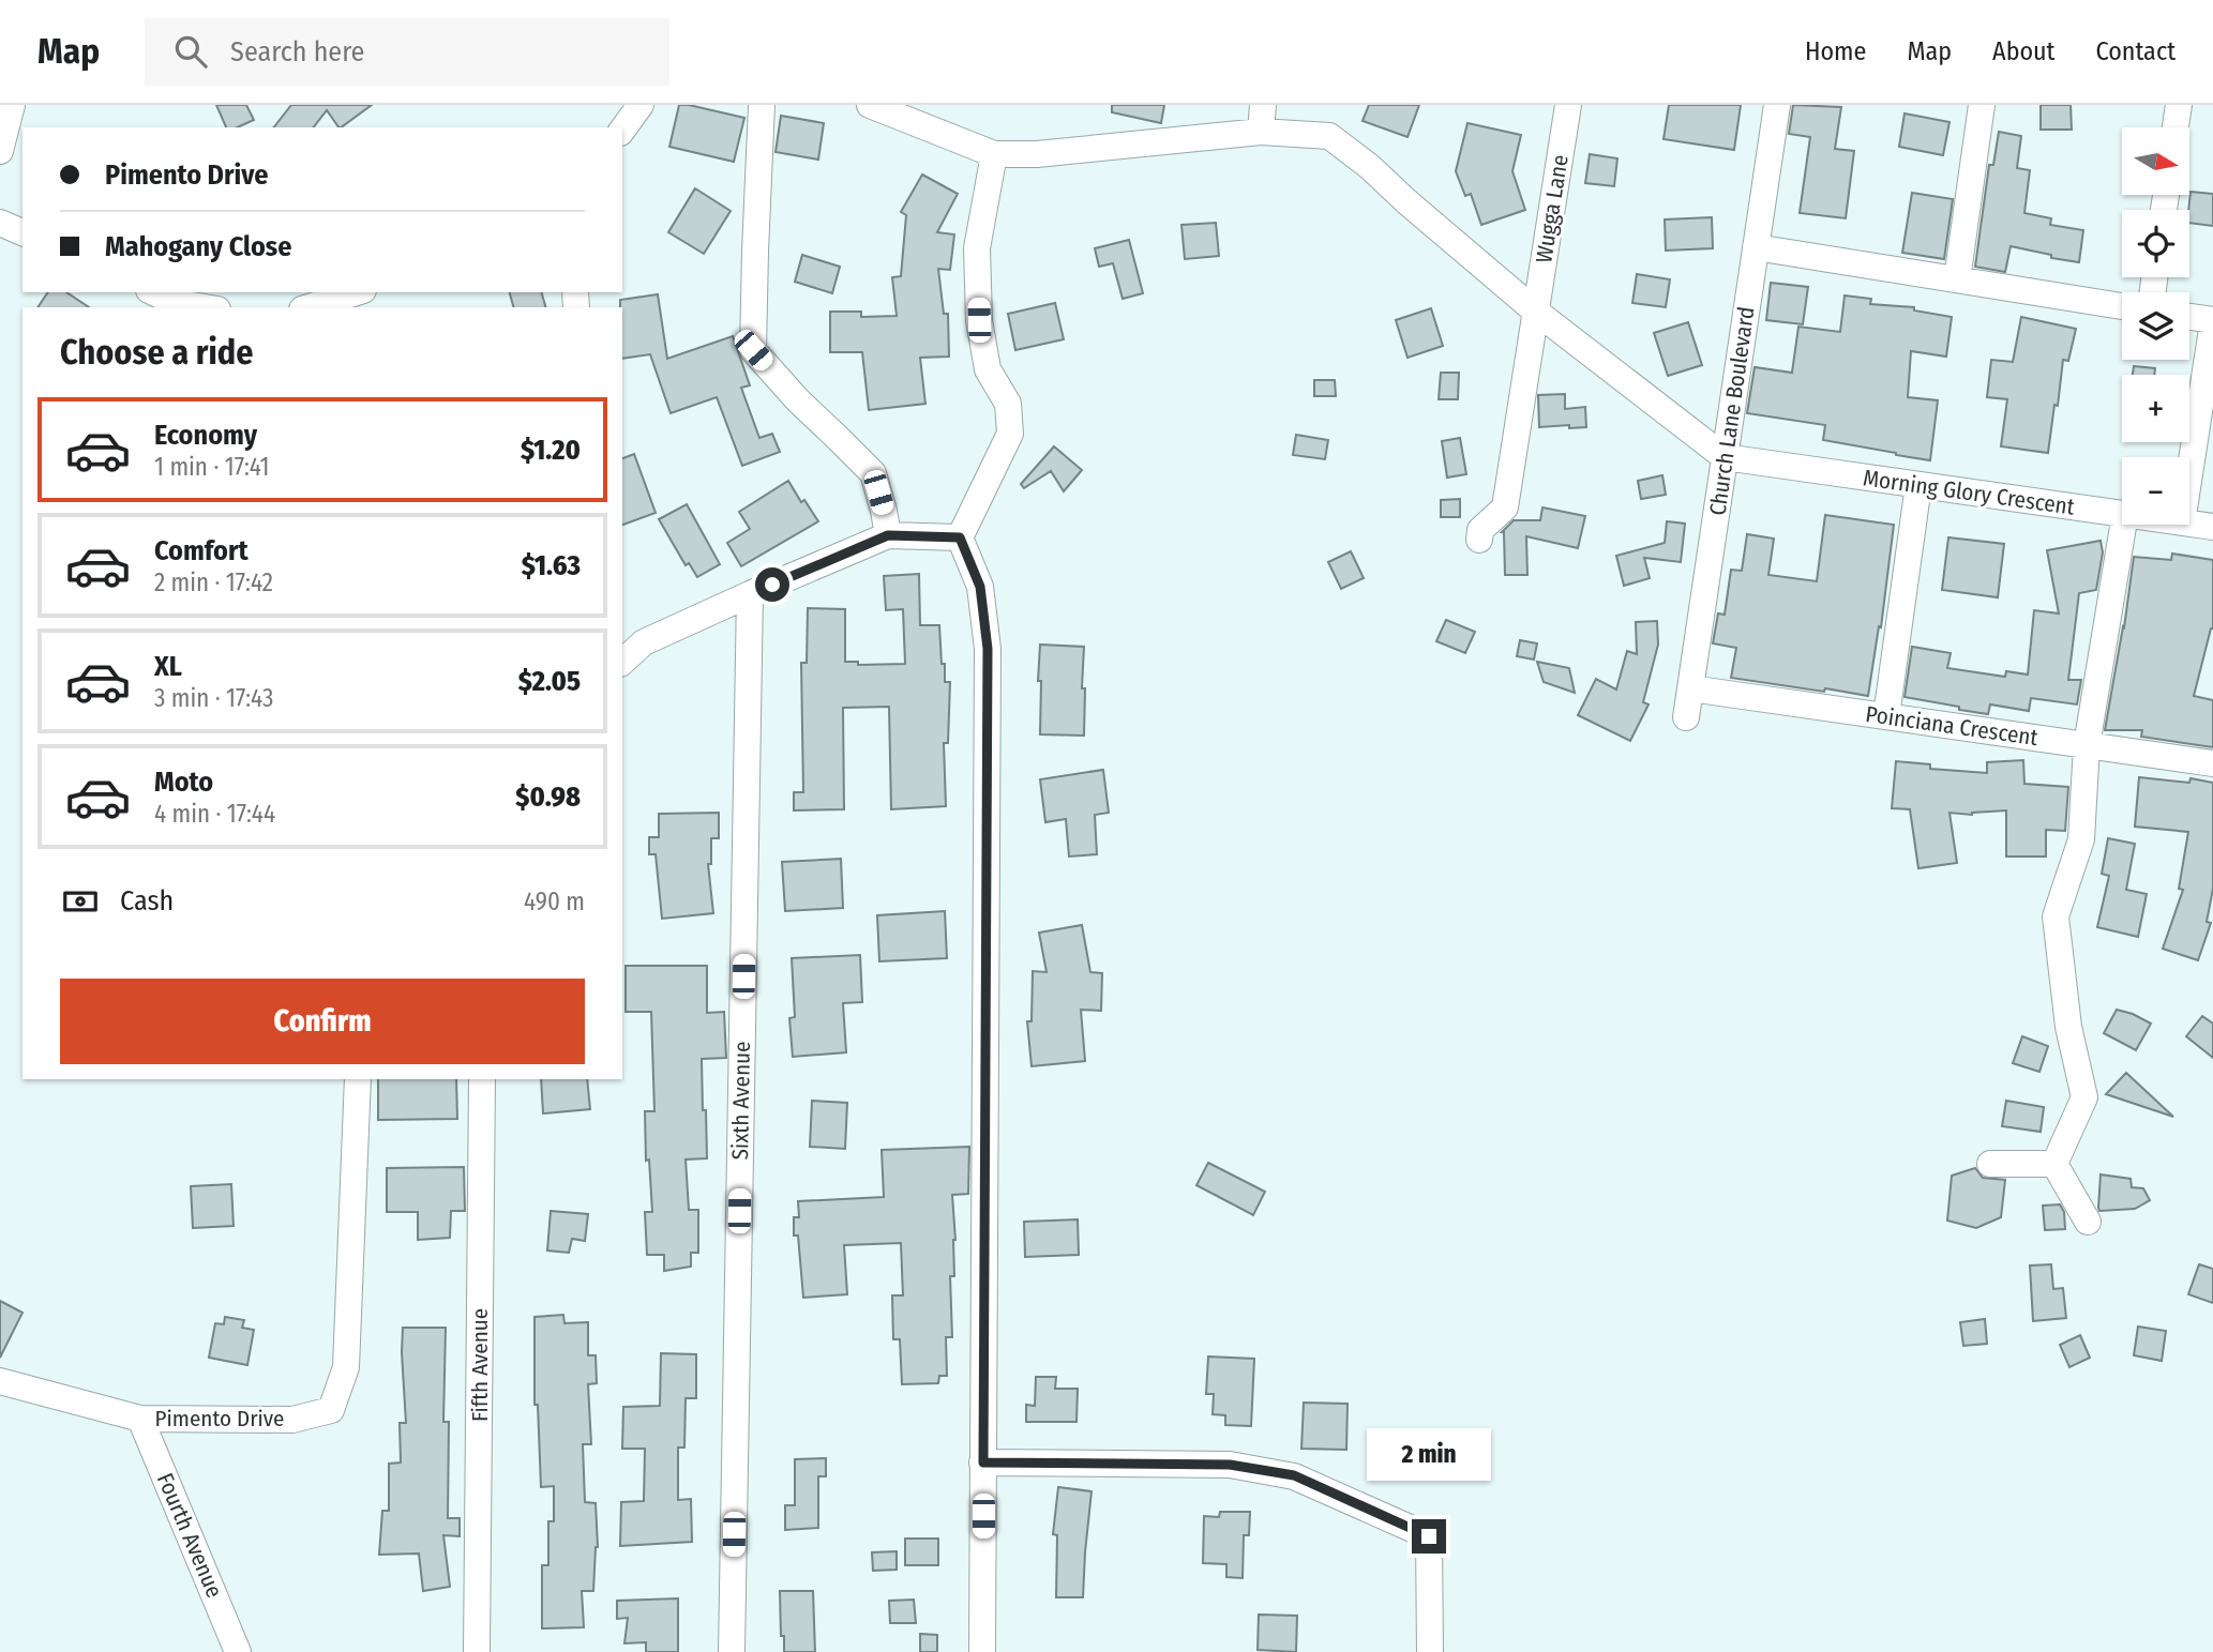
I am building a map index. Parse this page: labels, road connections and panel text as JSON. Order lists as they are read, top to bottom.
{
  "streets": {
    "street": [
      "Wugga Lane",
      "Church Lane Boulevard",
      "Morning Glory Crescent",
      "Poinciana Crescent",
      "Sixth Avenue",
      "Fifth Avenue",
      "Pimento Drive",
      "Fourth Avenue"
    ]
  },
  "crossings": [
    ["Church Lane Boulevard", "Morning Glory Crescent"],
    ["Church Lane Boulevard", "Poinciana Crescent"],
    ["Pimento Drive", "Fourth Avenue"]
  ],
  "north": "right",
  "page": {
    "header": "Map",
    "search": "Search here",
    "nav": [
      "Home",
      "Map",
      "About",
      "Contact"
    ],
    "map_buttons": ["+", "−"],
    "banner": ["Pimento Drive", "Mahogany Close"],
    "heading": "Choose a ride",
    "list": [
      {
        "name": "Economy",
        "note": "1 min · 17:41",
        "value": "$1.20"
      },
      {
        "name": "Comfort",
        "note": "2 min · 17:42",
        "value": "$1.63"
      },
      {
        "name": "XL",
        "note": "3 min · 17:43",
        "value": "$2.05"
      },
      {
        "name": "Moto",
        "note": "4 min · 17:44",
        "value": "$0.98"
      }
    ],
    "pay": ["Cash", "490 m"],
    "buttons": "Confirm",
    "bubble": "2 min"
  }
}
